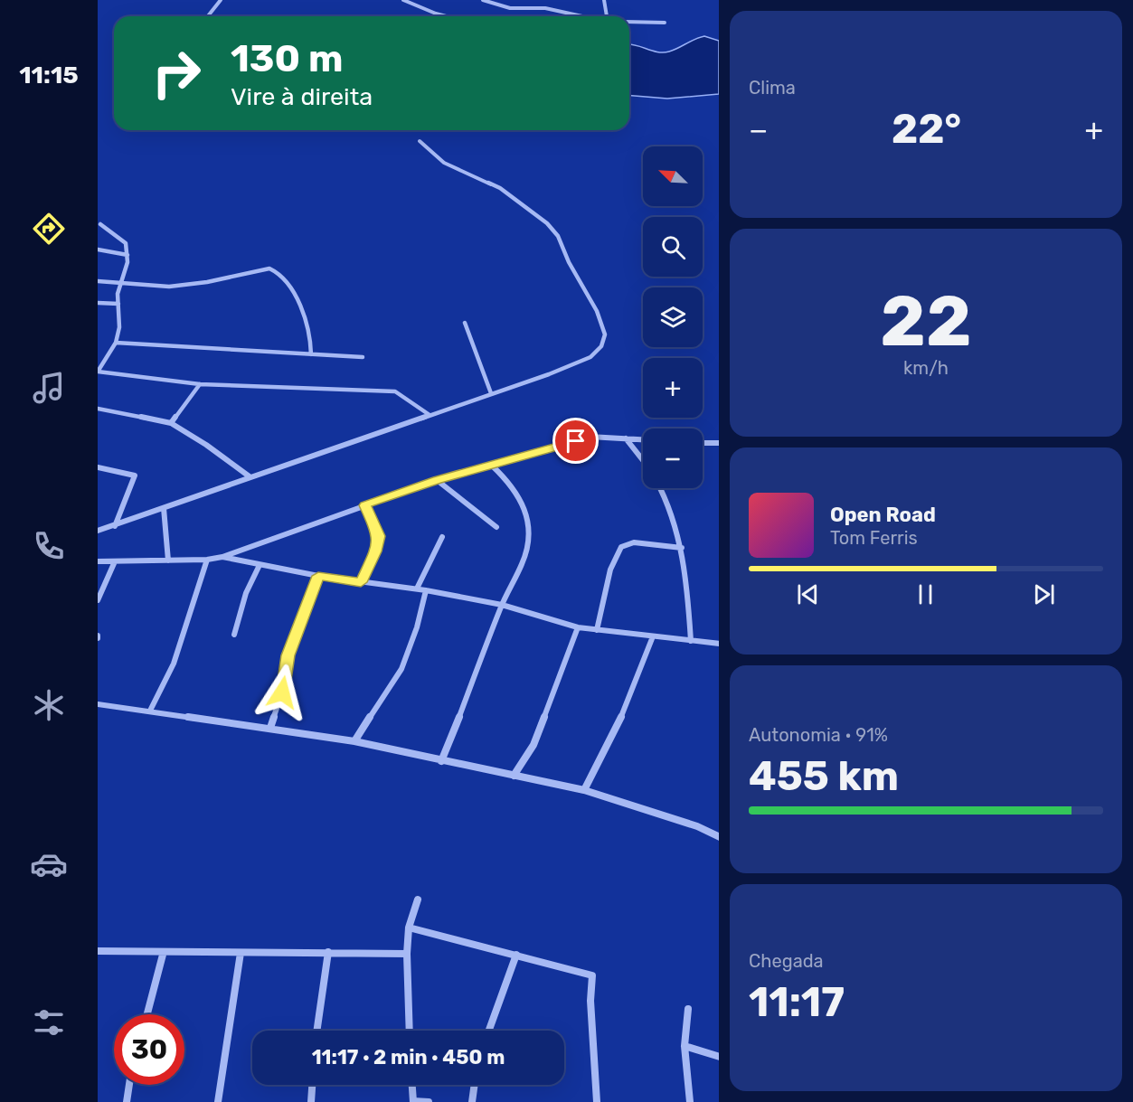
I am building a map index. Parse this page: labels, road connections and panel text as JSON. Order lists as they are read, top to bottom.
{
  "north": "top left",
  "page": {
    "tabs": "11:15",
    "tile": [
      "Clima",
      ["22", "km/h"],
      ["Autonomia · 91%", "455 km"],
      ["Chegada", "11:17"]
    ],
    "turn": ["130 m", "Vire à direita"],
    "heat": ["−", "22°", "+"],
    "map_buttons": ["+", "−"],
    "song": ["Open Road", "Tom Ferris"],
    "limit": "30",
    "trip": "11:17 · 2 min · 450 m"
  }
}
